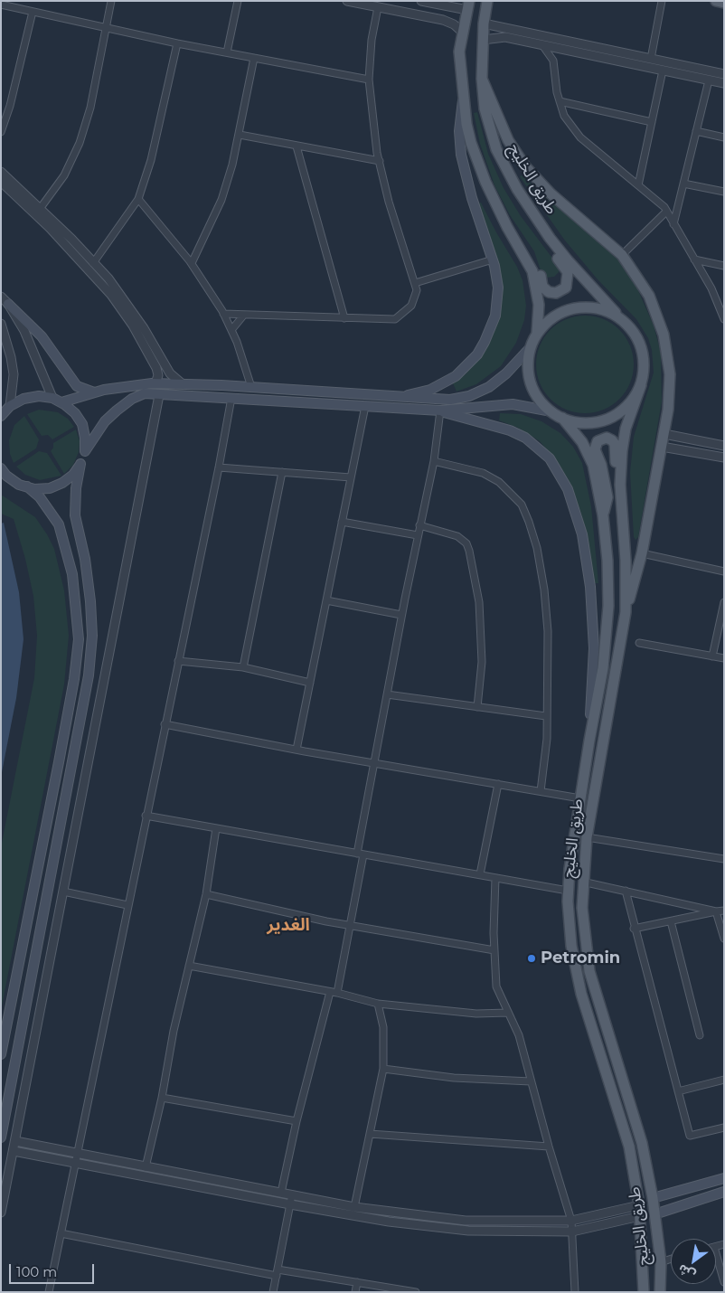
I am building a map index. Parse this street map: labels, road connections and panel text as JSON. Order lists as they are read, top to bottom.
{
  "streets": {
    "main road": ["طريق الخليج"]
  },
  "districts": ["الغدير"],
  "places": ["Petromin"],
  "scale_bar": "100 m",
  "north": "bottom left"
}
